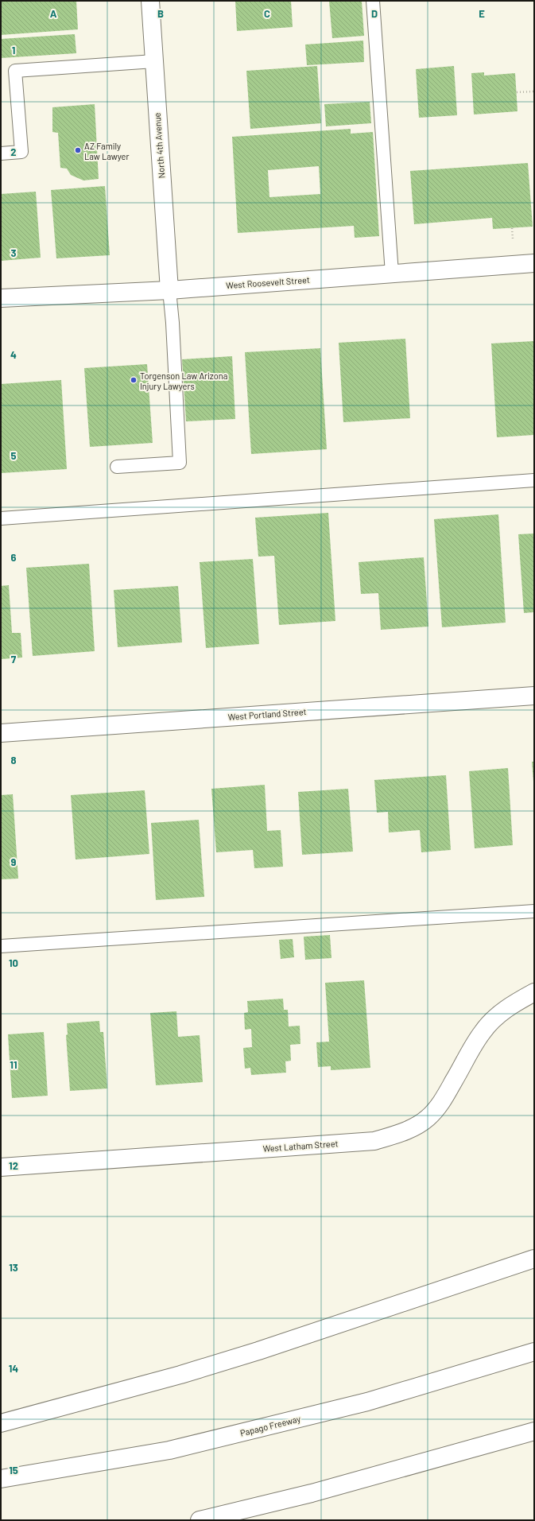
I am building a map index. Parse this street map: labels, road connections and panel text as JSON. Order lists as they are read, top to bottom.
{
  "streets": {
    "main road": [
      "North 4th Avenue",
      "West Roosevelt Street",
      "West Portland Street",
      "West Latham Street",
      "Papago Freeway"
    ]
  },
  "crossings": [
    ["North 4th Avenue", "West Roosevelt Street"]
  ],
  "places": ["AZ Family Law Lawyer", "Torgenson Law Arizona Injury Lawyers"],
  "grid": {
    "columns": [
      "A",
      "B",
      "C",
      "D",
      "E"
    ],
    "rows": [
      "1",
      "2",
      "3",
      "4",
      "5",
      "6",
      "7",
      "8",
      "9",
      "10",
      "11",
      "12",
      "13",
      "14",
      "15"
    ]
  }
}
